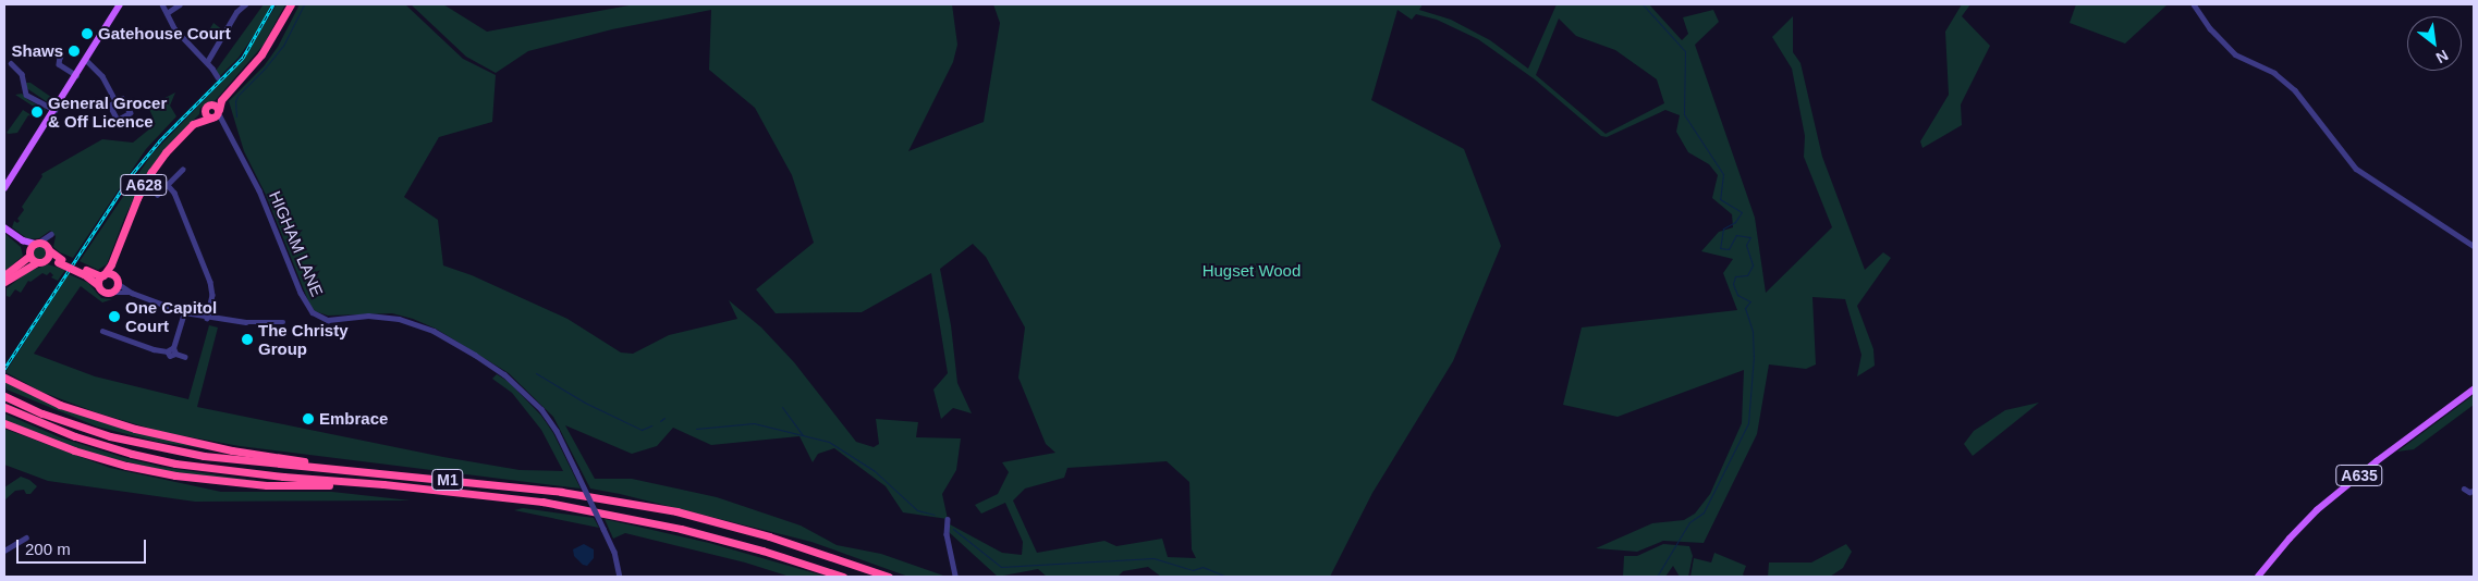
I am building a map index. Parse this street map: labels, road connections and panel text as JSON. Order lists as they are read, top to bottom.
{
  "streets": {
    "highway": ["A628", "M1"],
    "main road": ["A635"],
    "street": ["HIGHAM LANE"]
  },
  "crossings": [
    ["A628", "HIGHAM LANE"]
  ],
  "parks": ["Hugset Wood"],
  "places": [
    "Gatehouse Court",
    "Shaws",
    "General Grocer & Off Licence",
    "One Capitol Court",
    "The Christy Group",
    "Embrace"
  ],
  "scale_bar": "200 m",
  "north": "bottom right"
}
